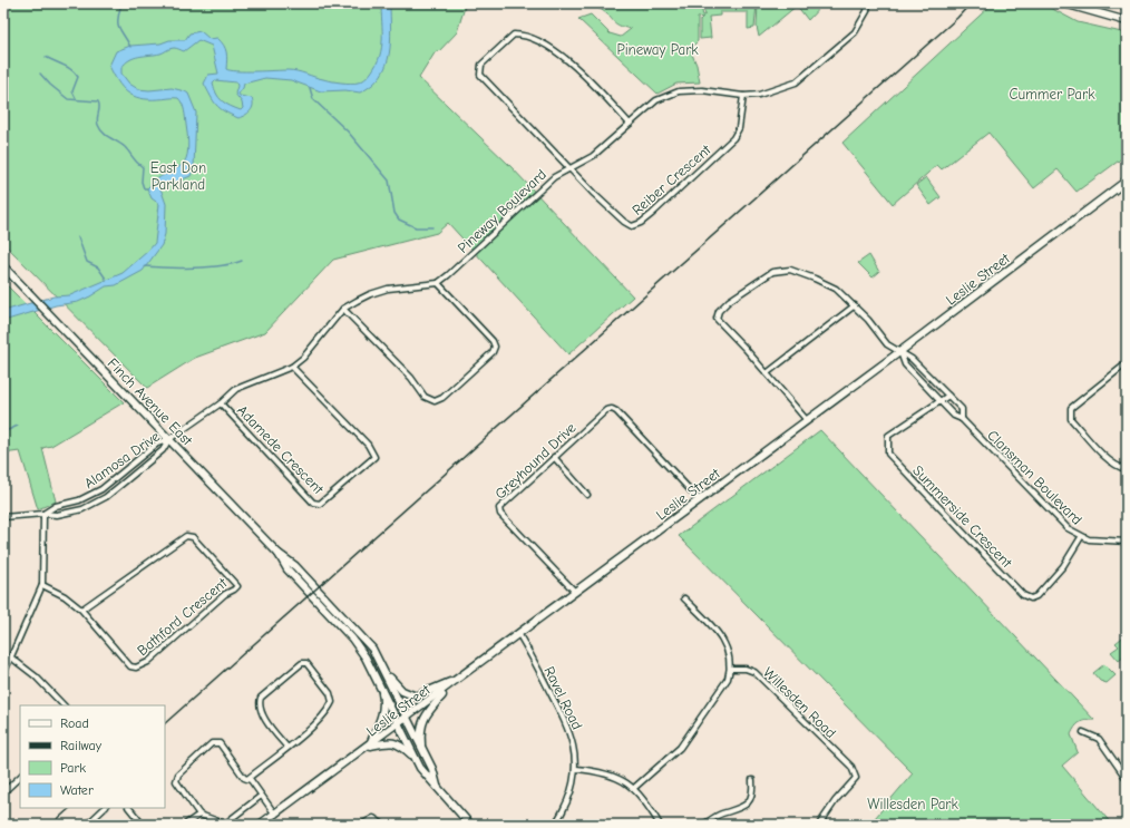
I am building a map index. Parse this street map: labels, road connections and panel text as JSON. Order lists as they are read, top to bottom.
{
  "streets": {
    "main road": ["Leslie Street", "Finch Avenue East"],
    "street": [
      "Reiber Crescent",
      "Pineway Boulevard",
      "Adamede Crescent",
      "Alamosa Drive",
      "Greyhound Drive",
      "Clansman Boulevard",
      "Summerside Crescent",
      "Bathford Crescent",
      "Ravel Road",
      "Willesden Road"
    ]
  },
  "crossings": [
    ["Reiber Crescent", "Pineway Boulevard"],
    ["Pineway Boulevard", "Finch Avenue East"],
    ["Pineway Boulevard", "Adamede Crescent"],
    ["Pineway Boulevard", "Alamosa Drive"],
    ["Leslie Street", "Finch Avenue East"],
    ["Leslie Street", "Greyhound Drive"],
    ["Leslie Street", "Clansman Boulevard"],
    ["Leslie Street", "Ravel Road"],
    ["Finch Avenue East", "Alamosa Drive"],
    ["Clansman Boulevard", "Summerside Crescent"]
  ],
  "parks": [
    "Pineway Park",
    "Cummer Park",
    "East Don Parkland",
    "Willesden Park"
  ],
  "legend": [
    "Road",
    "Railway",
    "Park",
    "Water"
  ]
}
